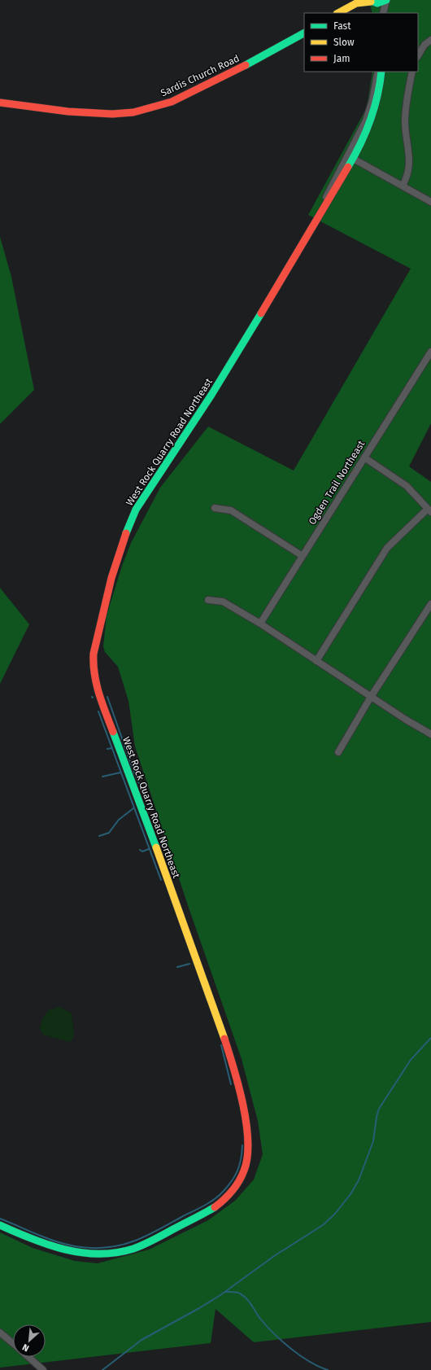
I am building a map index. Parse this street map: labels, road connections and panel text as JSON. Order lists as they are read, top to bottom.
{
  "streets": {
    "street": ["Sardis Church Road", "West Rock Quarry Road Northeast", "Ogden Trail Northeast"]
  },
  "legend": ["Fast", "Slow", "Jam"],
  "north": "bottom left"
}
